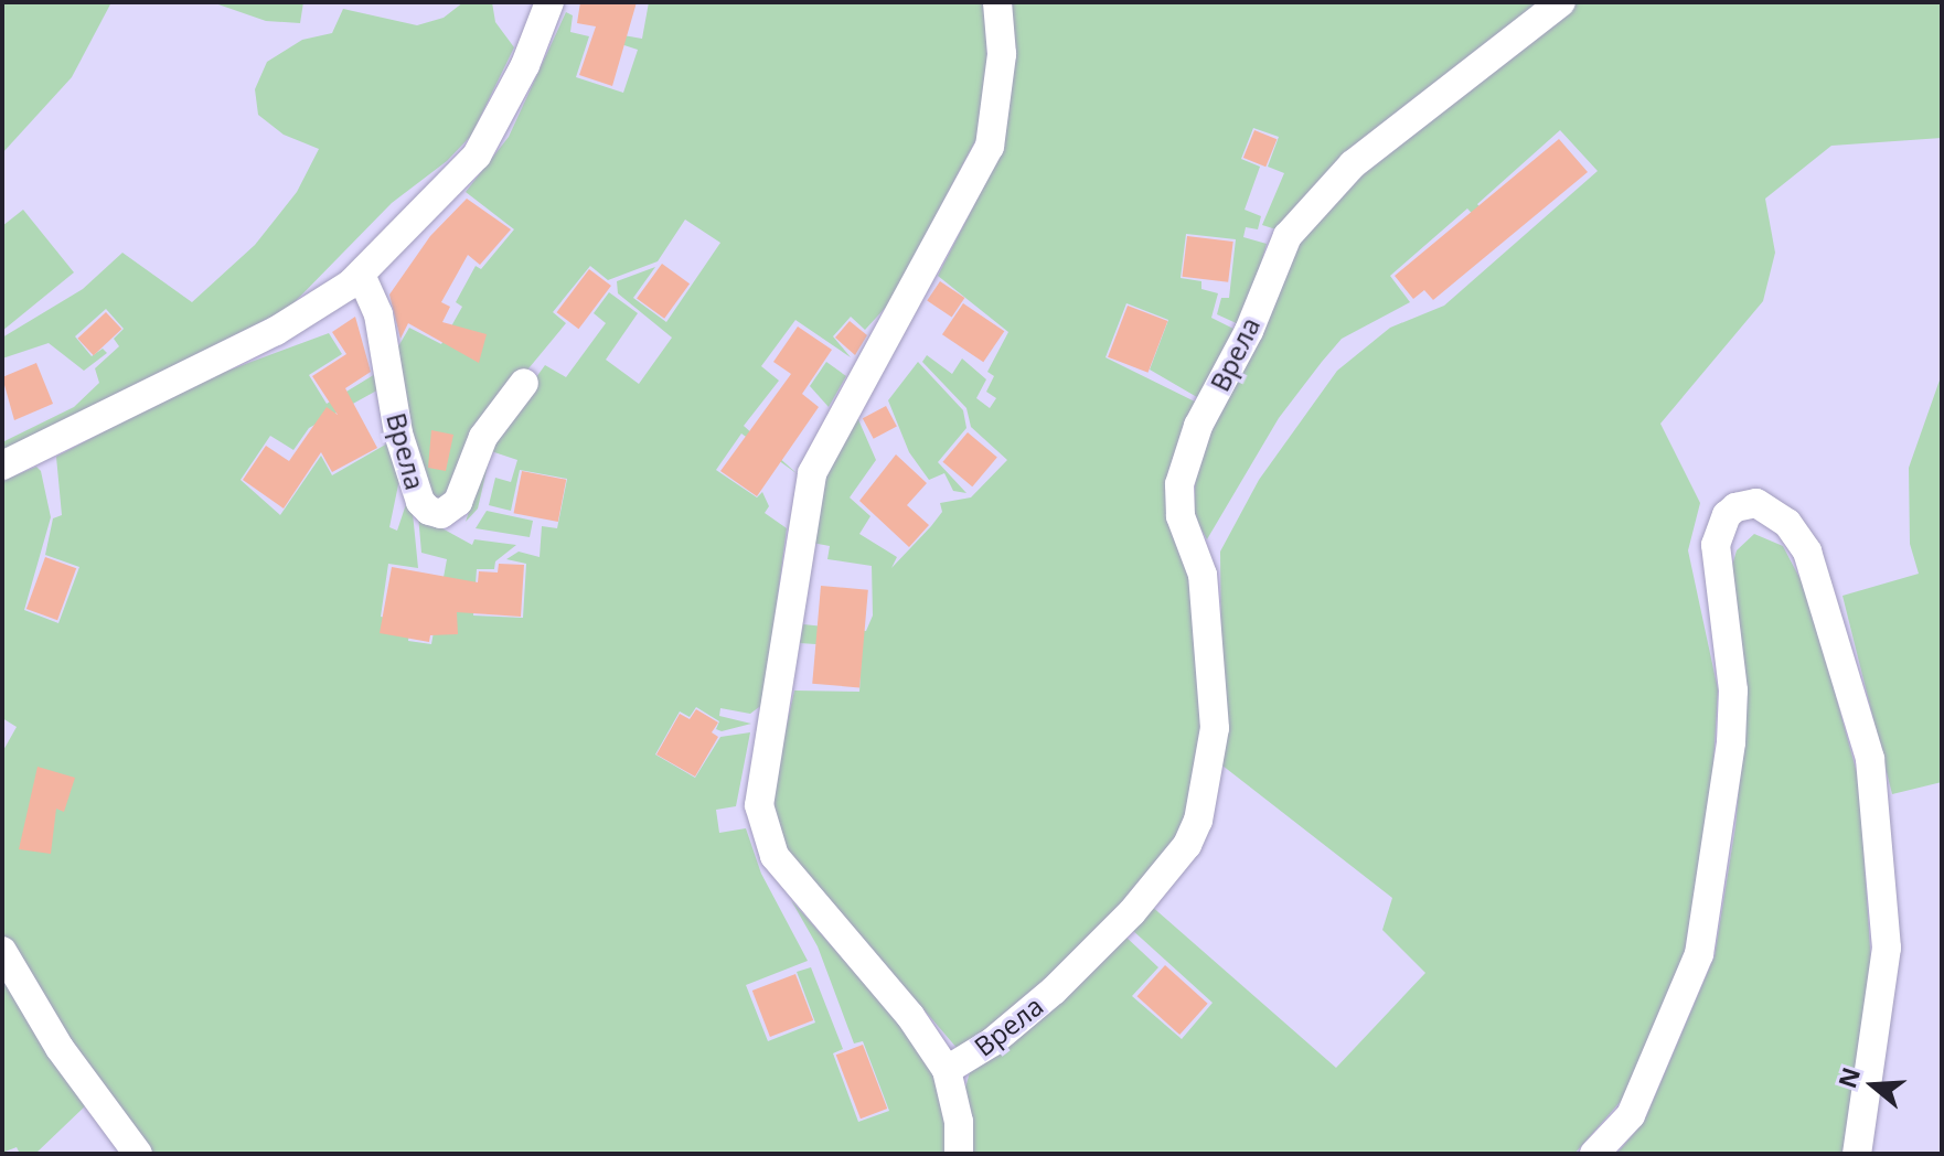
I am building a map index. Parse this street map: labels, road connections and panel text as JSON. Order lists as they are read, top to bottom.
{
  "streets": {
    "street": ["Врела"]
  },
  "north": "left"
}
